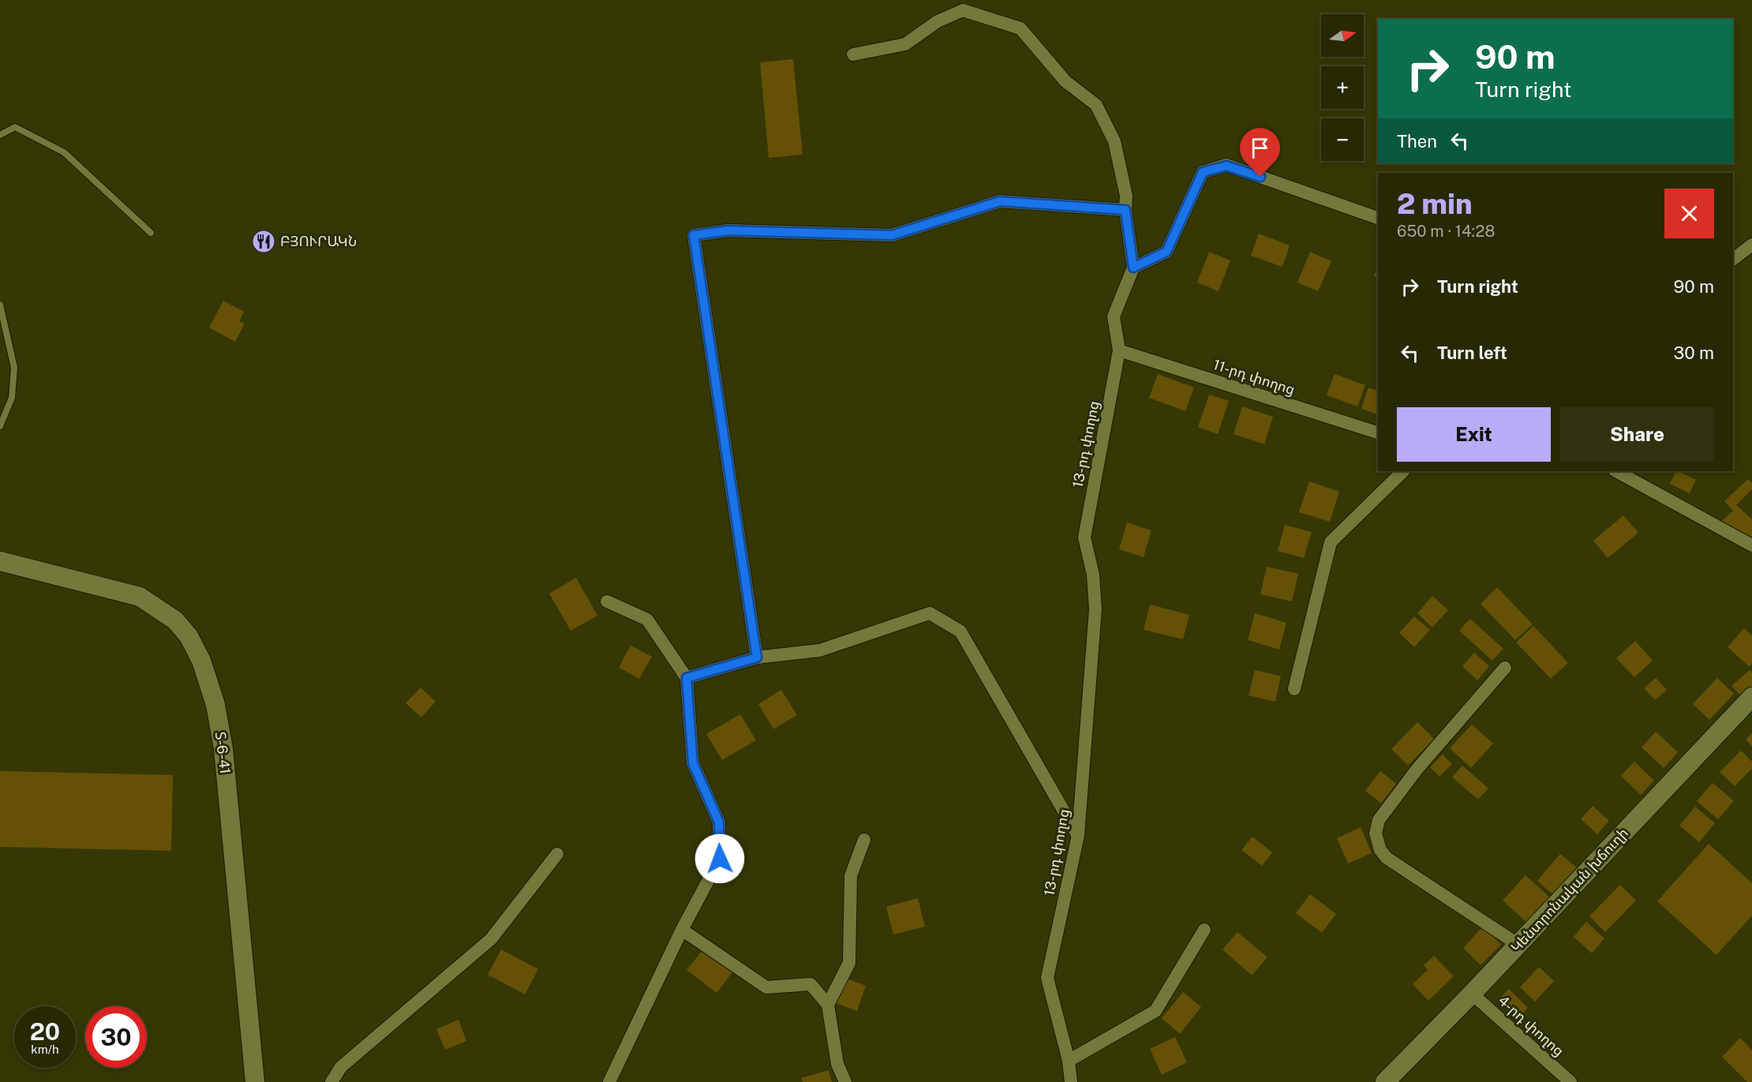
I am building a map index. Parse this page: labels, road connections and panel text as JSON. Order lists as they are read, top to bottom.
{
  "streets": {
    "main road": ["Տ-6-41", "Կենտրոնական խճուղի"],
    "street": ["11-րդ փողոց", "13-րդ փողոց", "4-րդ փողոց"]
  },
  "crossings": [
    ["11-րդ փողոց", "13-րդ փողոց"],
    ["Կենտրոնական խճուղի", "4-րդ փողոց"]
  ],
  "places": {
    "restaurant": ["ԲՅՈՒՐԱԿՆ"]
  },
  "north": "right",
  "page": {
    "map_buttons": ["+", "−"],
    "turn": ["90 m", "Turn right"],
    "then": "Then",
    "heading": ["2 min", "650 m · 14:28"],
    "list": [
      {
        "name": "Turn right",
        "value": "90 m"
      },
      {
        "name": "Turn left",
        "value": "30 m"
      }
    ],
    "buttons": ["Exit", "Share"],
    "speed": "20 km/h",
    "limit": "30"
  }
}
